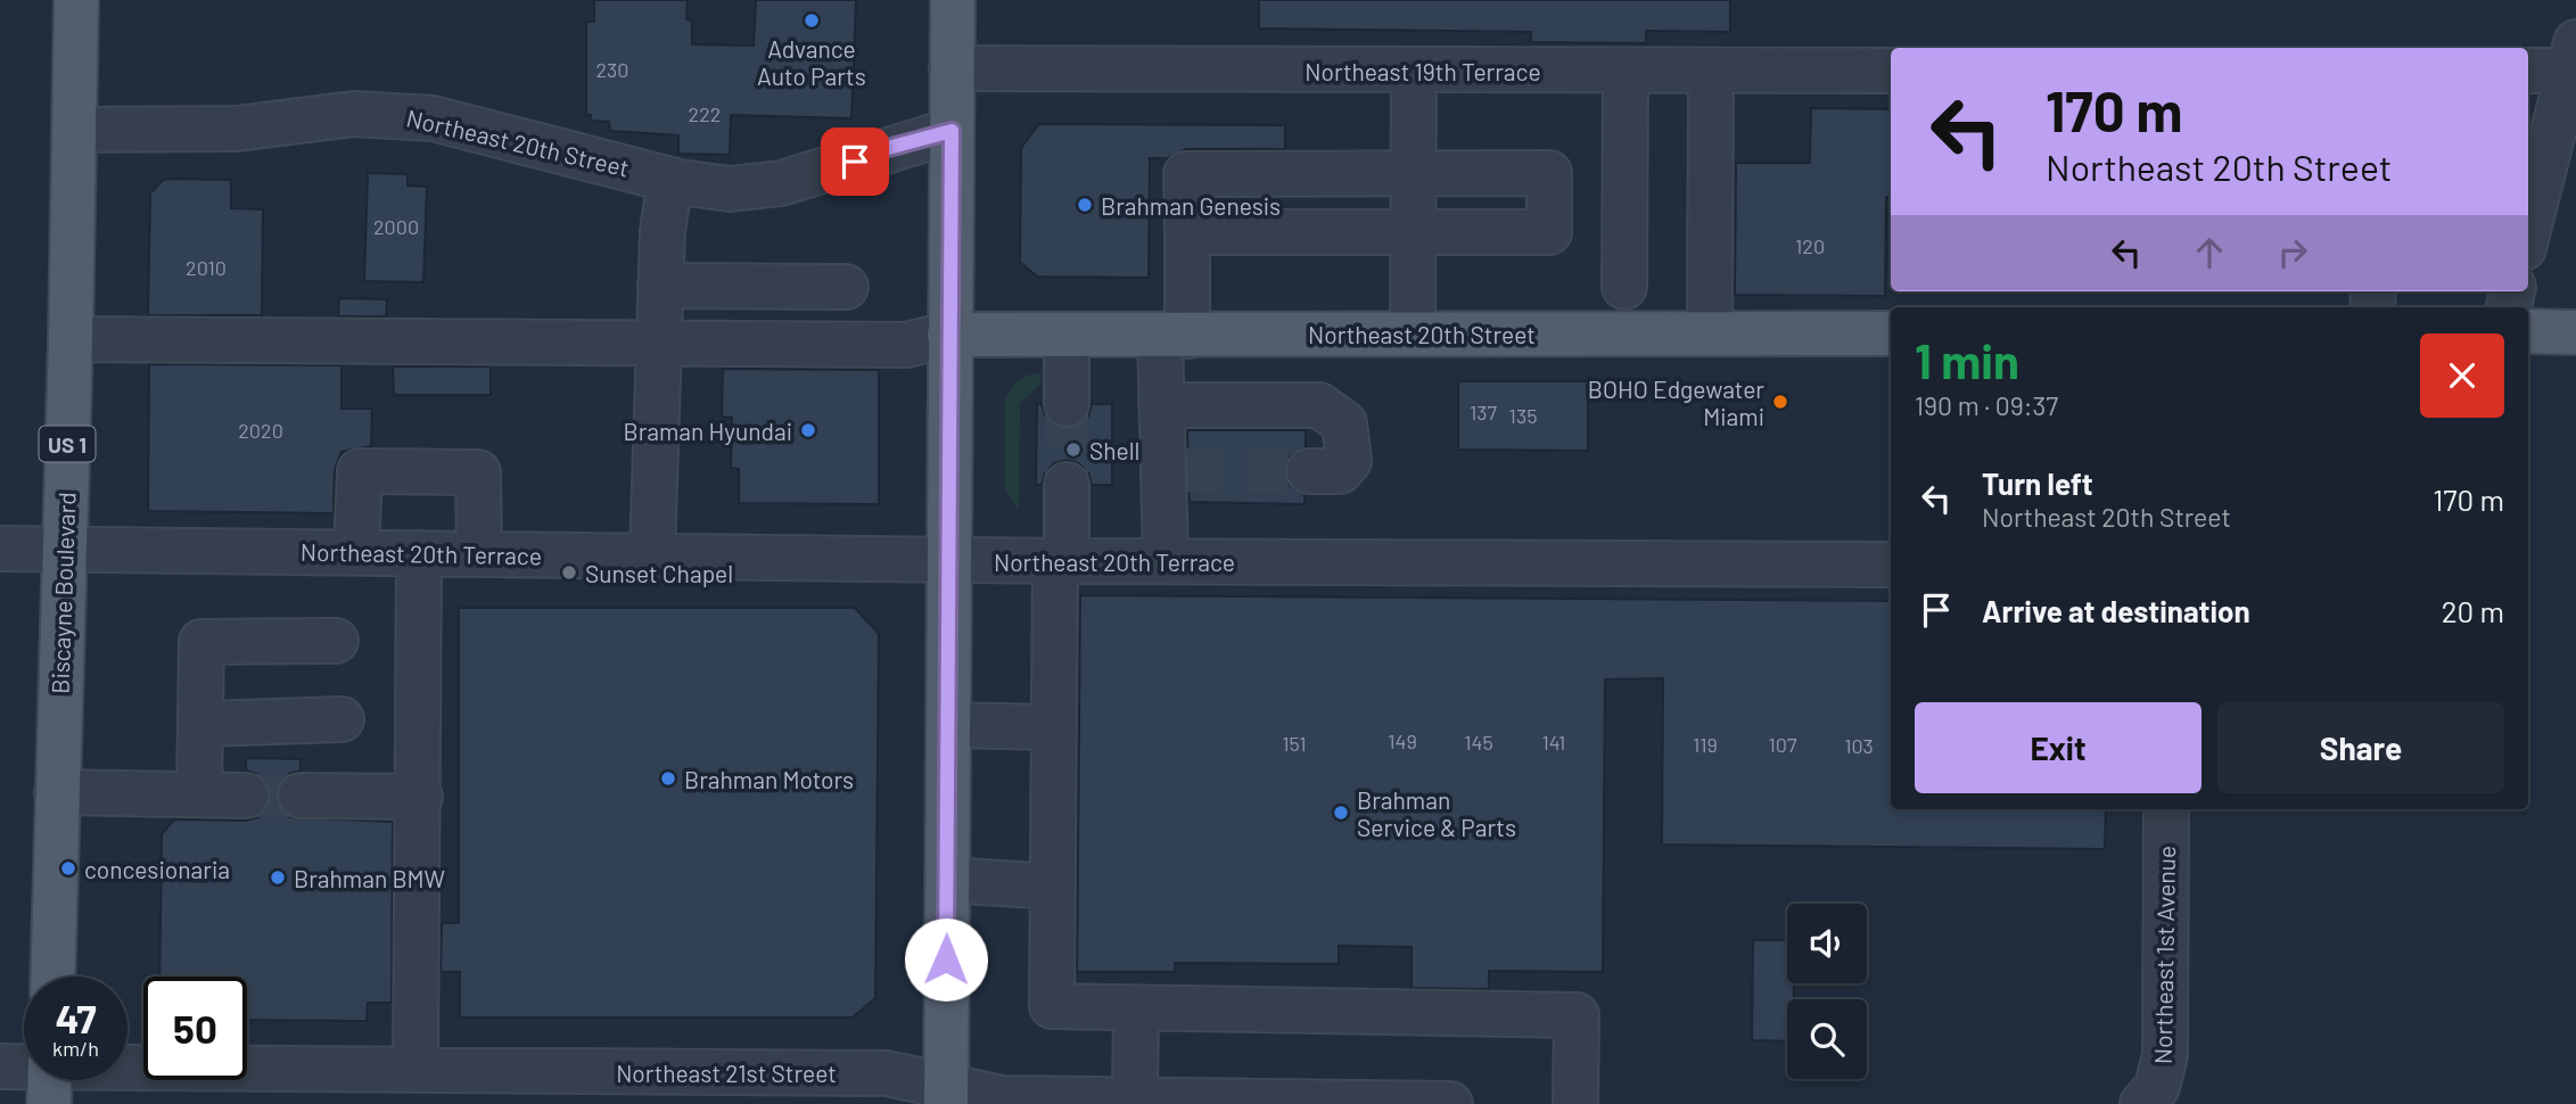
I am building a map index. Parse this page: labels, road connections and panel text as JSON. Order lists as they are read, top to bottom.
{
  "streets": {
    "main road": ["Northeast 20th Street", "US 1", "Biscayne Boulevard"],
    "street": [
      "Northeast 19th Terrace",
      "Northeast 20th Terrace",
      "Northeast 1st Avenue",
      "Northeast 21st Street"
    ]
  },
  "crossings": [
    ["Northeast 20th Street", "Biscayne Boulevard"],
    ["Northeast 20th Terrace", "Biscayne Boulevard"]
  ],
  "places": [
    "Advance Auto Parts",
    "Brahman Genesis",
    "BOHO Edgewater Miami",
    "Braman Hyundai",
    "Shell",
    "Sunset Chapel",
    "Brahman Motors",
    "Brahman Service & Parts",
    "concesionaria",
    "Brahman BMW"
  ],
  "house_numbers": [
    "230",
    "222",
    "2000",
    "120",
    "2010",
    "137",
    "135",
    "2020",
    "149",
    "145",
    "141",
    "151",
    "119",
    "107",
    "103"
  ],
  "page": {
    "turn": ["170 m", "Northeast 20th Street"],
    "heading": ["1 min", "190 m · 09:37"],
    "list": [
      {
        "name": "Turn left",
        "note": "Northeast 20th Street",
        "value": "170 m"
      },
      {
        "name": "Arrive at destination",
        "value": "20 m"
      }
    ],
    "buttons": ["Exit", "Share"],
    "speed": "47 km/h",
    "limit": "50"
  }
}
